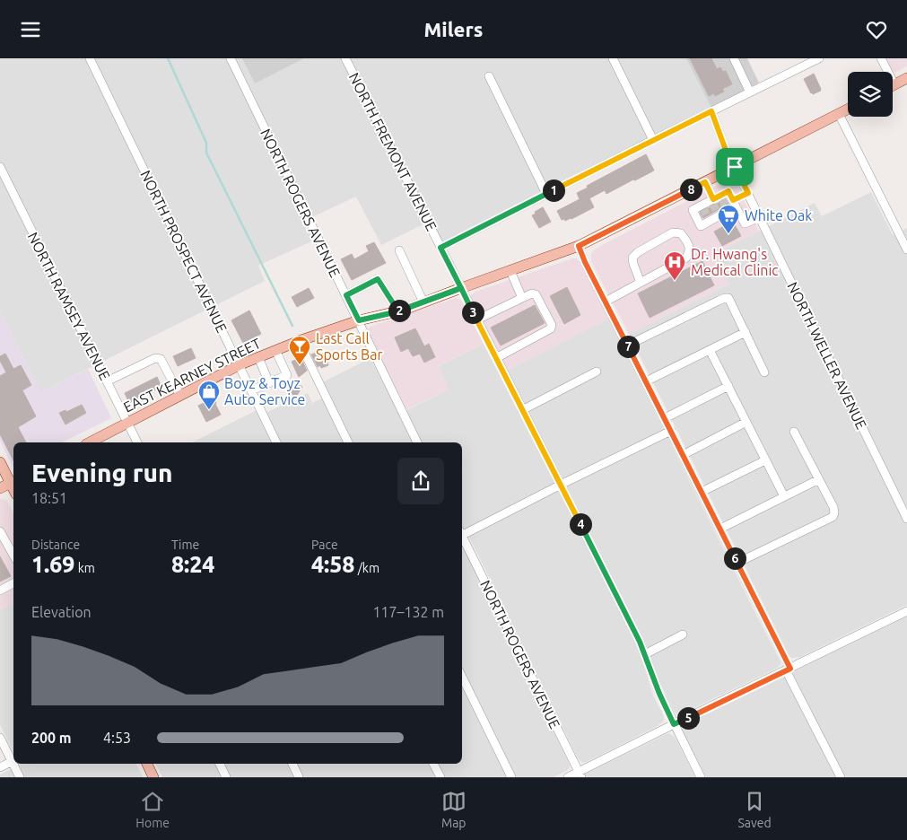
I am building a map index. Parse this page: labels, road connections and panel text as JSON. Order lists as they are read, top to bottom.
{
  "streets": {
    "main road": ["EAST KEARNEY STREET"],
    "street": [
      "NORTH FREMONT AVENUE",
      "NORTH ROGERS AVENUE",
      "NORTH PROSPECT AVENUE",
      "NORTH RAMSEY AVENUE",
      "NORTH WELLER AVENUE"
    ]
  },
  "crossings": [
    ["NORTH FREMONT AVENUE", "EAST KEARNEY STREET"],
    ["NORTH ROGERS AVENUE", "EAST KEARNEY STREET"],
    ["NORTH PROSPECT AVENUE", "EAST KEARNEY STREET"],
    ["NORTH RAMSEY AVENUE", "EAST KEARNEY STREET"],
    ["NORTH WELLER AVENUE", "EAST KEARNEY STREET"]
  ],
  "places": {
    "supermarket": ["White Oak"],
    "hospital": ["Dr. Hwang's Medical Clinic"],
    "bar": ["Last Call Sports Bar"],
    "shop": ["Boyz & Toyz Auto Service"]
  },
  "page": {
    "header": "Milers",
    "pins": [
      "8",
      "1",
      "2",
      "3",
      "7",
      "4",
      "6",
      "5"
    ],
    "heading": ["Evening run", "18:51"],
    "stats": [
      ["Distance", "1.69 km"],
      ["Time", "8:24"],
      ["Pace", "4:58 /km"]
    ],
    "chart": ["Elevation", "117–132 m"],
    "list": [
      {
        "name": "200 m",
        "note": "4:53"
      }
    ],
    "tabs": ["Home", "Map", "Saved"]
  }
}
